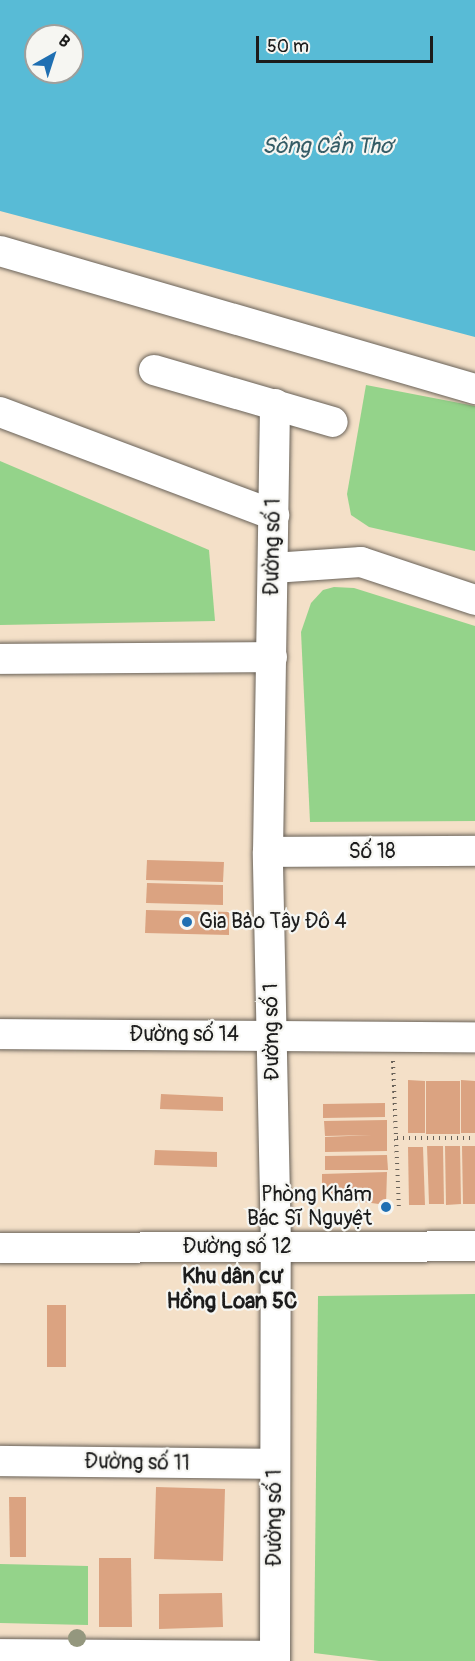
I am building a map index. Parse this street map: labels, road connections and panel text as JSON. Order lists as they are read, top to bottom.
{
  "streets": {
    "street": [
      "Đường số 1",
      "Số 18",
      "Đường số 14",
      "Đường số 12",
      "Đường số 11"
    ]
  },
  "crossings": [
    ["Đường số 1", "Số 18"],
    ["Đường số 1", "Đường số 14"],
    ["Đường số 1", "Đường số 12"],
    ["Đường số 1", "Đường số 11"]
  ],
  "districts": ["Khu dân cư Hồng Loan 5C"],
  "water": ["Sông Cần Thơ"],
  "places": ["Gia Bảo Tây Đô 4", "Phòng Khám Bác Sĩ Nguyệt"],
  "scale_bar": "50 m",
  "north": "top right"
}
